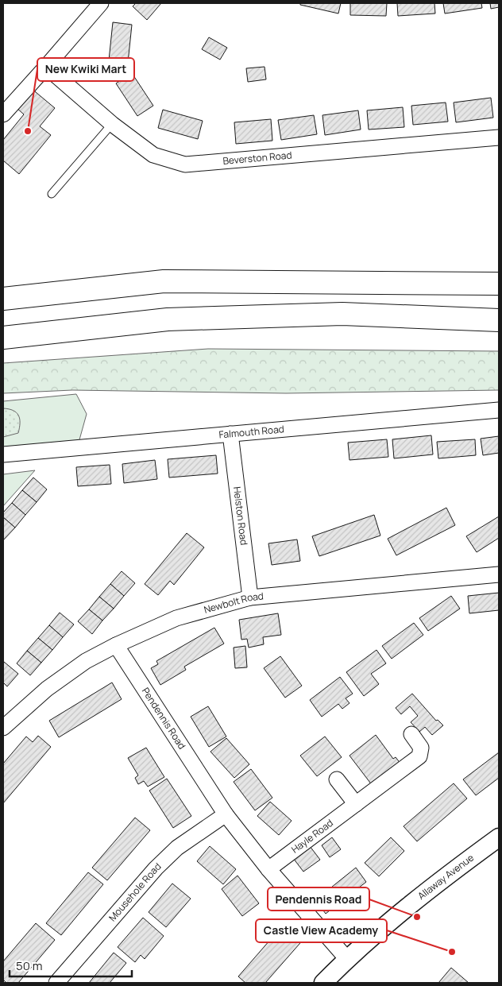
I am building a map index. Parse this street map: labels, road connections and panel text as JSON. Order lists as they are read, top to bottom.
{
  "streets": {
    "street": [
      "Beverston Road",
      "Falmouth Road",
      "Helston Road",
      "Newbolt Road",
      "Pendennis Road",
      "Hayle Road",
      "Allaway Avenue",
      "Mousehole Road"
    ]
  },
  "crossings": [
    ["Falmouth Road", "Helston Road"],
    ["Helston Road", "Newbolt Road"],
    ["Newbolt Road", "Pendennis Road"],
    ["Pendennis Road", "Hayle Road"],
    ["Pendennis Road", "Allaway Avenue"],
    ["Pendennis Road", "Mousehole Road"]
  ],
  "places": ["New Kwiki Mart", "Pendennis Road", "Castle View Academy"],
  "scale_bar": "50 m"
}
